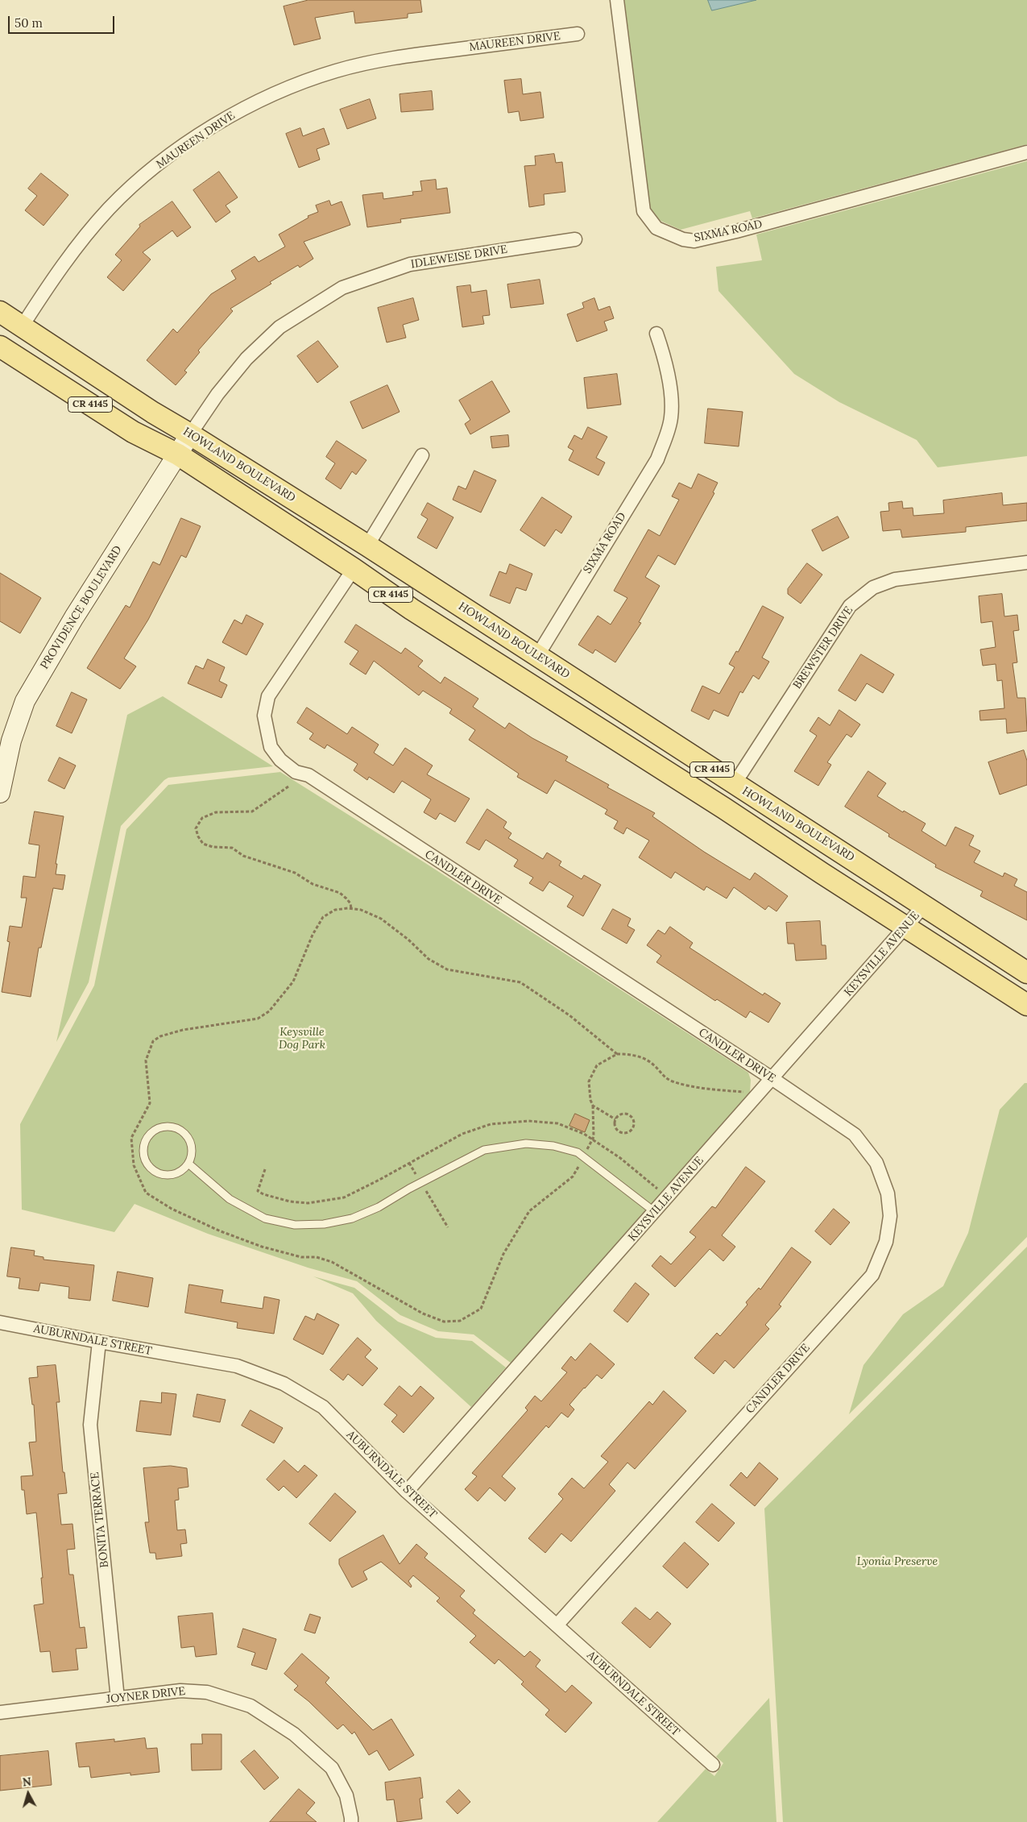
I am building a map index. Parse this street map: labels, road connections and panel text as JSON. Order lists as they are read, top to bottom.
{
  "streets": {
    "main road": ["CR 4145", "HOWLAND BOULEVARD", "PROVIDENCE BOULEVARD"],
    "street": [
      "MAUREEN DRIVE",
      "SIXMA ROAD",
      "IDLEWEISE DRIVE",
      "BREWSTER DRIVE",
      "CANDLER DRIVE",
      "KEYSVILLE AVENUE",
      "AUBURNDALE STREET",
      "BONITA TERRACE",
      "JOYNER DRIVE"
    ]
  },
  "crossings": [
    ["MAUREEN DRIVE", "HOWLAND BOULEVARD"],
    ["SIXMA ROAD", "HOWLAND BOULEVARD"],
    ["IDLEWEISE DRIVE", "HOWLAND BOULEVARD"],
    ["IDLEWEISE DRIVE", "PROVIDENCE BOULEVARD"],
    ["CR 4145", "PROVIDENCE BOULEVARD"],
    ["CR 4145", "CANDLER DRIVE"],
    ["CR 4145", "KEYSVILLE AVENUE"],
    ["HOWLAND BOULEVARD", "PROVIDENCE BOULEVARD"],
    ["HOWLAND BOULEVARD", "BREWSTER DRIVE"],
    ["HOWLAND BOULEVARD", "KEYSVILLE AVENUE"],
    ["CANDLER DRIVE", "KEYSVILLE AVENUE"],
    ["CANDLER DRIVE", "AUBURNDALE STREET"],
    ["KEYSVILLE AVENUE", "AUBURNDALE STREET"],
    ["AUBURNDALE STREET", "BONITA TERRACE"],
    ["BONITA TERRACE", "JOYNER DRIVE"]
  ],
  "parks": ["Keysville Dog Park", "Lyonia Preserve"],
  "scale_bar": "50 m",
  "north": "top"
}
